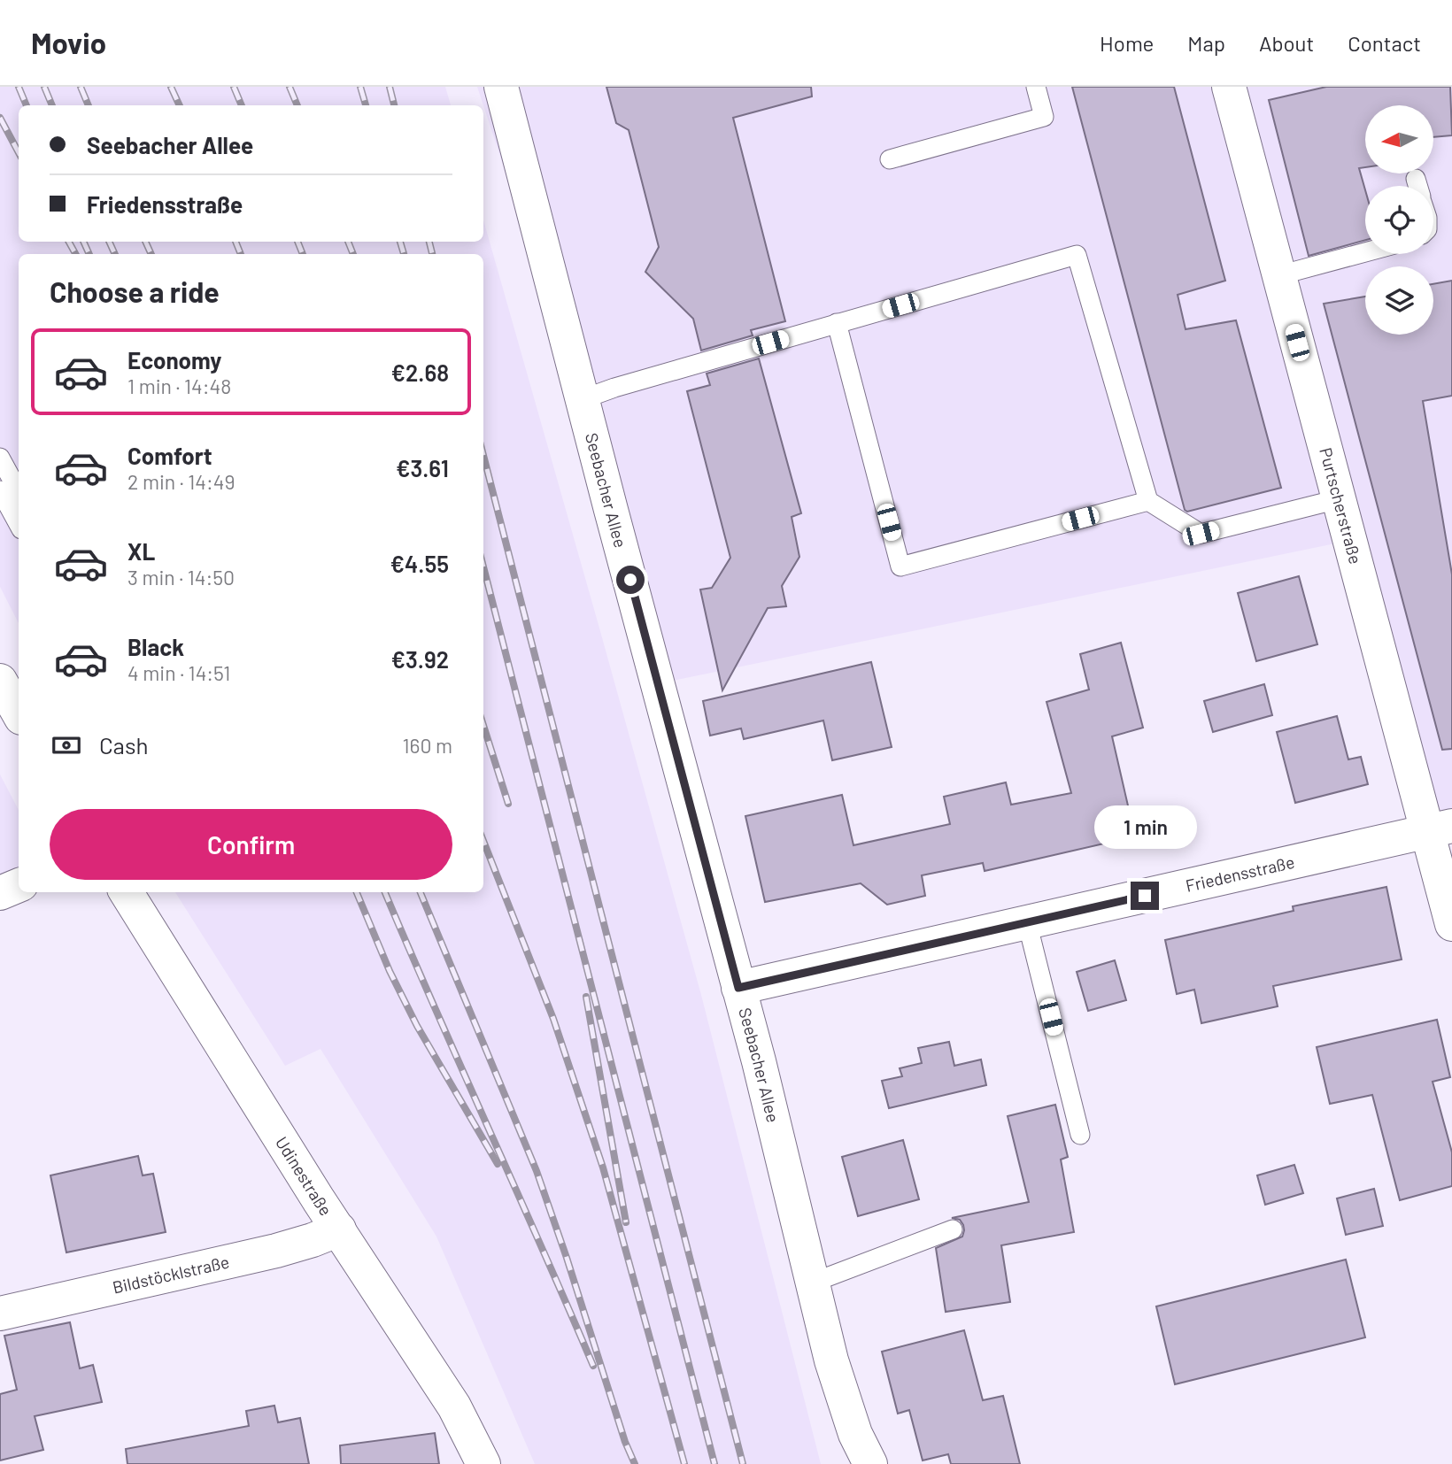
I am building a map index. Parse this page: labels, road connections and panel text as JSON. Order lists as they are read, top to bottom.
{
  "streets": {
    "street": [
      "Seebacher Allee",
      "Purtscherstraße",
      "Friedensstraße",
      "Udinestraße",
      "Bildstöcklstraße"
    ]
  },
  "crossings": [
    ["Seebacher Allee", "Friedensstraße"],
    ["Purtscherstraße", "Friedensstraße"],
    ["Udinestraße", "Bildstöcklstraße"]
  ],
  "north": "left",
  "page": {
    "header": "Movio",
    "nav": [
      "Home",
      "Map",
      "About",
      "Contact"
    ],
    "banner": ["Seebacher Allee", "Friedensstraße"],
    "heading": "Choose a ride",
    "list": [
      {
        "name": "Economy",
        "note": "1 min · 14:48",
        "value": "€2.68"
      },
      {
        "name": "Comfort",
        "note": "2 min · 14:49",
        "value": "€3.61"
      },
      {
        "name": "XL",
        "note": "3 min · 14:50",
        "value": "€4.55"
      },
      {
        "name": "Black",
        "note": "4 min · 14:51",
        "value": "€3.92"
      }
    ],
    "pay": ["Cash", "160 m"],
    "buttons": "Confirm",
    "bubble": "1 min"
  }
}
